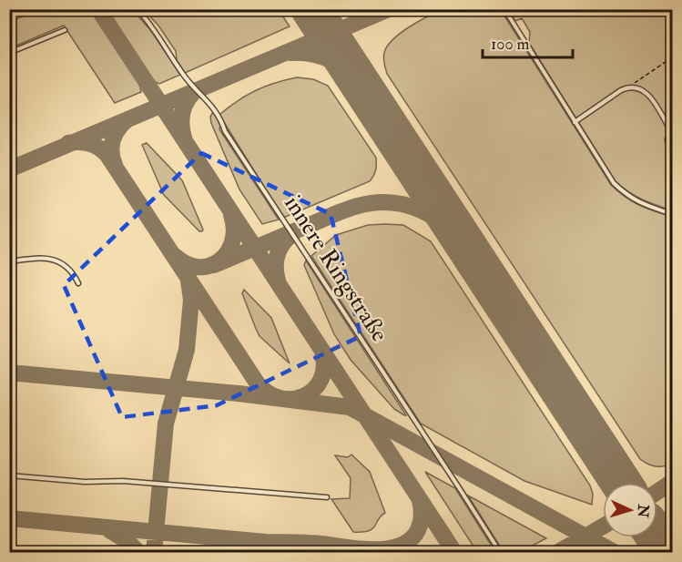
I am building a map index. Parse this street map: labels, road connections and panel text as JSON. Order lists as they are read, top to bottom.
{
  "streets": {
    "lane": ["innere Ringstraße"]
  },
  "scale_bar": "100 m",
  "north": "right"
}
